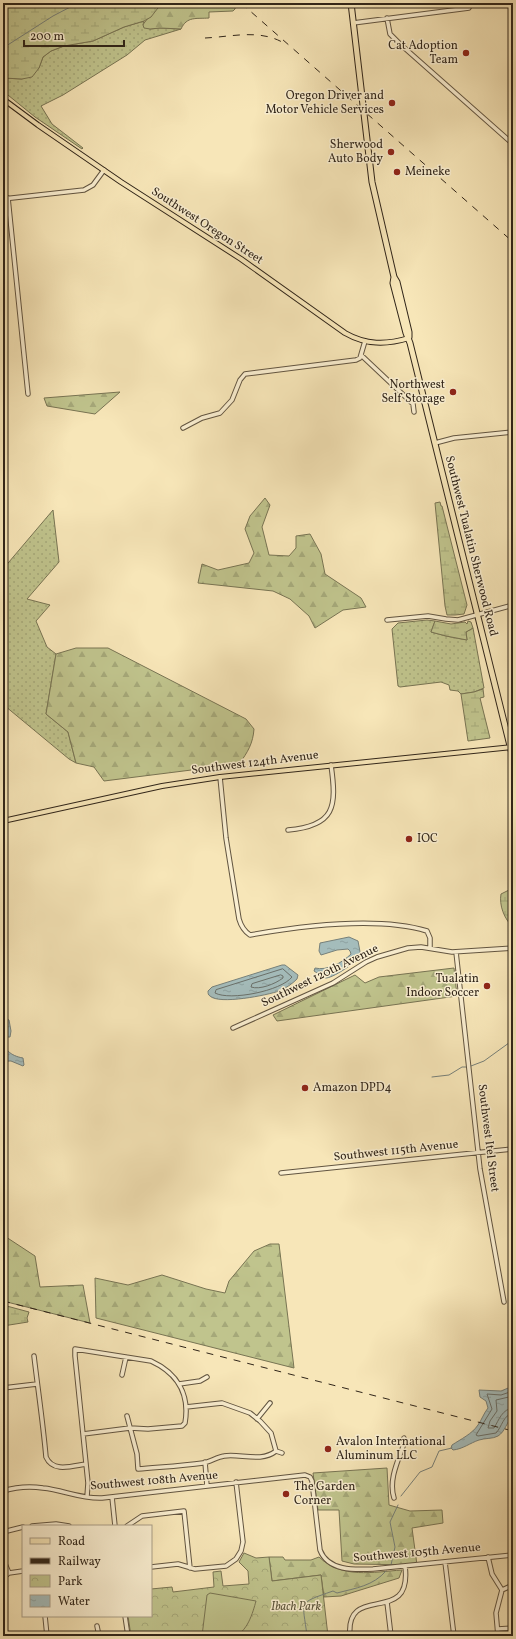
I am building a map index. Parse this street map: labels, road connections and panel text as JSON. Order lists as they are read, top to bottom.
{
  "streets": {
    "highway": ["Southwest Tualatin Sherwood Road"],
    "main road": ["Southwest Oregon Street", "Southwest 124th Avenue"],
    "street": [
      "Southwest 120th Avenue",
      "Southwest Itel Street",
      "Southwest 115th Avenue",
      "Southwest 108th Avenue",
      "Southwest 105th Avenue"
    ]
  },
  "crossings": [
    ["Southwest Oregon Street", "Southwest Tualatin Sherwood Road"],
    ["Southwest Tualatin Sherwood Road", "Southwest 124th Avenue"],
    ["Southwest 120th Avenue", "Southwest Itel Street"],
    ["Southwest Itel Street", "Southwest 115th Avenue"],
    ["Southwest 108th Avenue", "Southwest 105th Avenue"]
  ],
  "parks": ["Ibach Park"],
  "places": [
    "Cat Adoption Team",
    "Oregon Driver and Motor Vehicle Services",
    "Sherwood Auto Body",
    "Meineke",
    "Northwest Self Storage",
    "IOC",
    "Tualatin Indoor Soccer",
    "Amazon DPD4",
    "Avalon International Aluminum LLC",
    "The Garden Corner"
  ],
  "legend": [
    "Road",
    "Railway",
    "Park",
    "Water"
  ],
  "scale_bar": "200 m"
}
